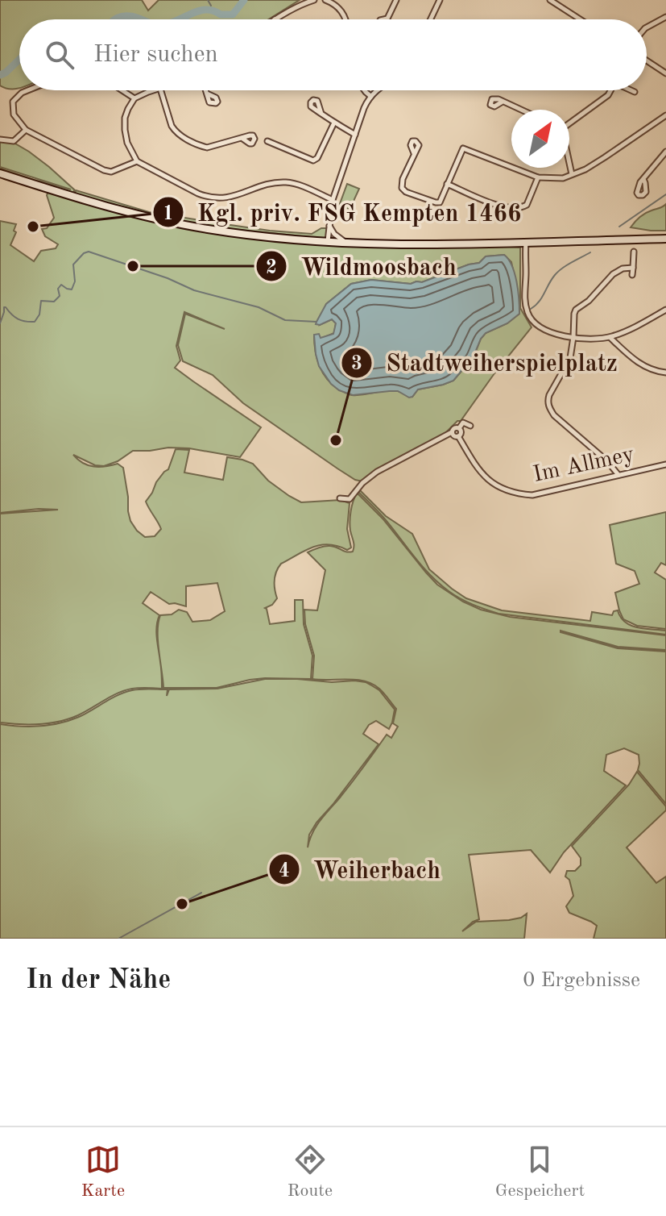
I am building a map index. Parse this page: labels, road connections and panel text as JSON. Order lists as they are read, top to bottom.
{
  "streets": {
    "street": ["Im Allmey"]
  },
  "places": [
    "Kgl. priv. FSG Kempten 1466",
    "Wildmoosbach",
    "Stadtweiherspielplatz",
    "Weiherbach"
  ],
  "north": "top right",
  "page": {
    "search": "Hier suchen",
    "heading": ["In der Nähe", "0 Ergebnisse"],
    "nav": ["Karte", "Route", "Gespeichert"]
  }
}
